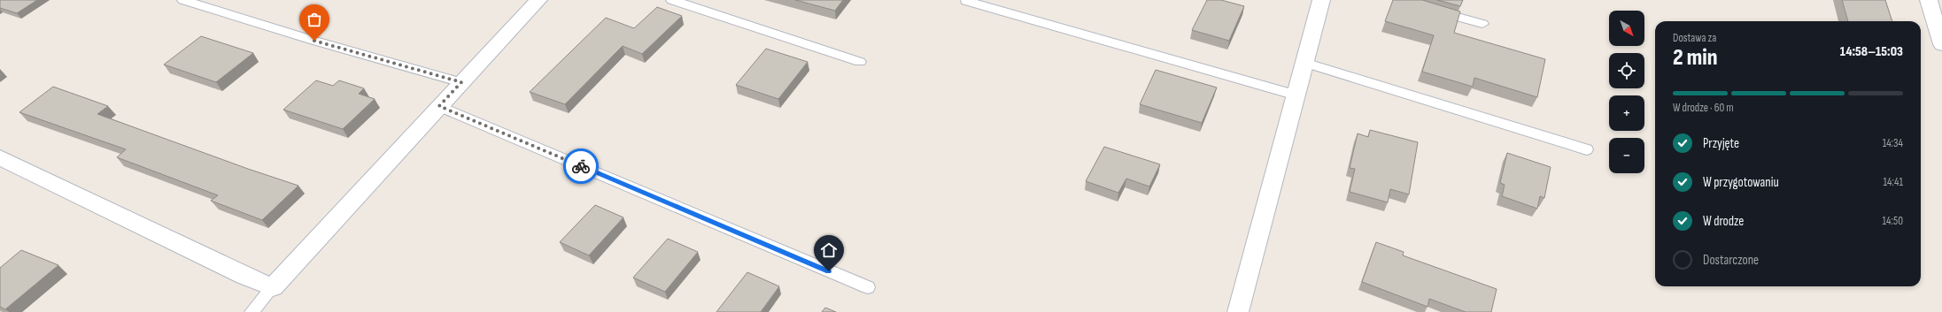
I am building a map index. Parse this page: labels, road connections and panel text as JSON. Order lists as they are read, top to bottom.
{
  "north": "bottom right",
  "page": {
    "map_buttons": ["+", "−"],
    "heading": ["2 min", "Dostawa za", "14:58–15:03"],
    "bar": "W drodze · 60 m",
    "list": [
      ["Przyjęte", "14:34"],
      ["W przygotowaniu", "14:41"],
      ["W drodze", "14:50"],
      "Dostarczone"
    ]
  }
}
